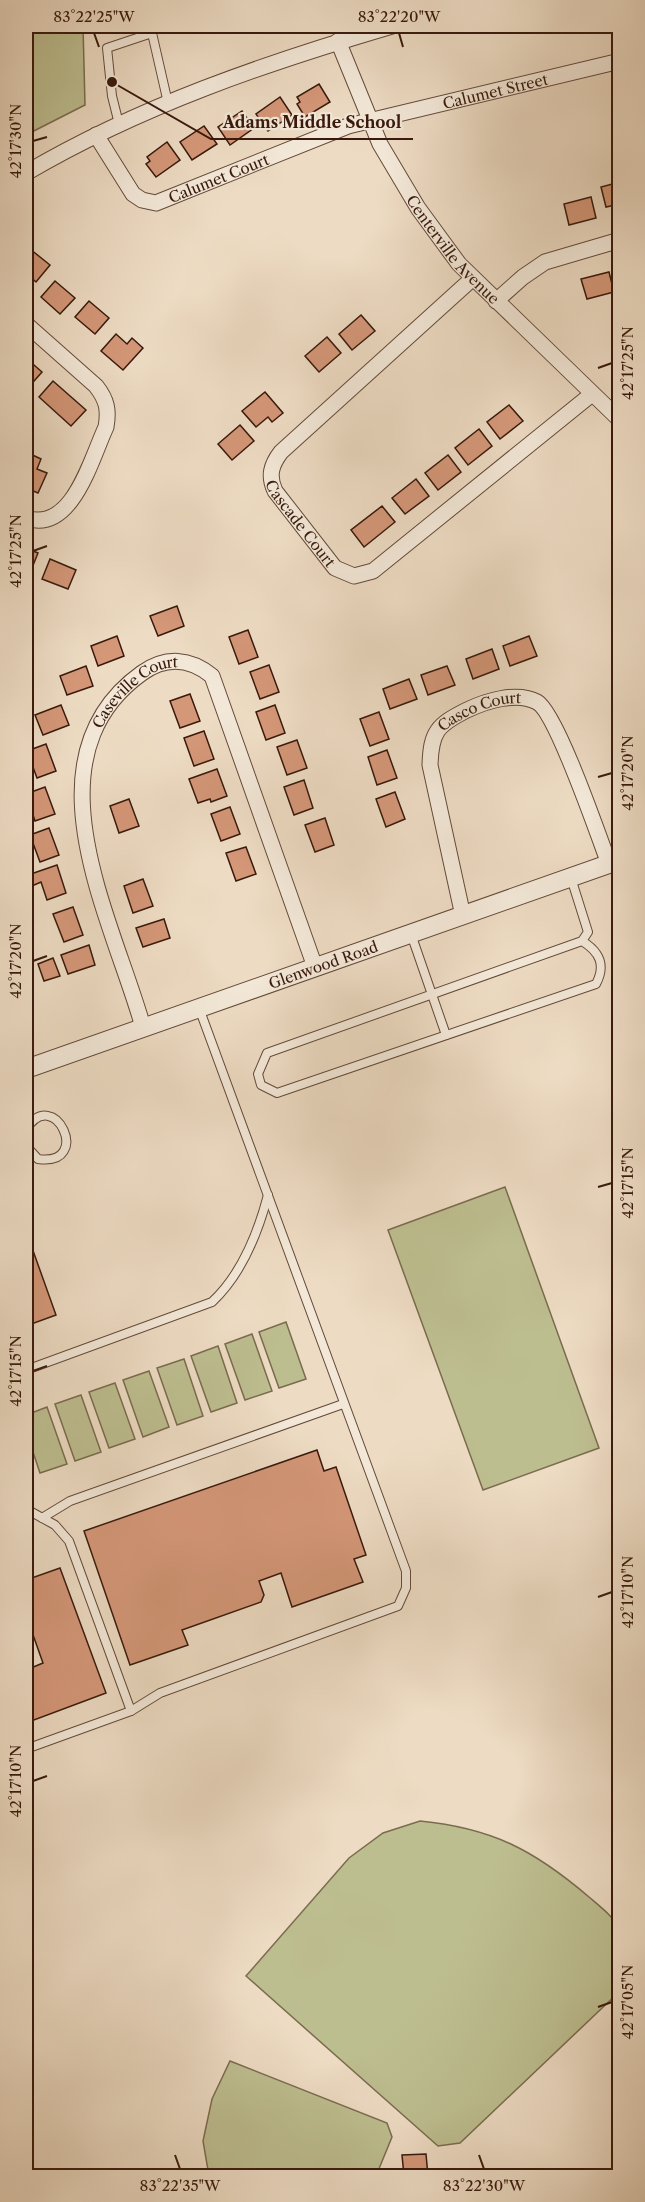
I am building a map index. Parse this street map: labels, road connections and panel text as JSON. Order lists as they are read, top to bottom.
{
  "streets": {
    "street": [
      "Calumet Street",
      "Calumet Court",
      "Centerville Avenue",
      "Cascade Court",
      "Caseville Court",
      "Casco Court",
      "Glenwood Road"
    ]
  },
  "crossings": [
    ["Calumet Street", "Calumet Court"],
    ["Calumet Street", "Centerville Avenue"],
    ["Calumet Court", "Centerville Avenue"],
    ["Centerville Avenue", "Cascade Court"],
    ["Caseville Court", "Glenwood Road"],
    ["Casco Court", "Glenwood Road"]
  ],
  "places": ["Adams Middle School"],
  "coordinates": [
    "83°22'25\"W",
    "83°22'20\"W",
    "42°17'30\"N",
    "42°17'25\"N",
    "42°17'20\"N",
    "42°17'15\"N",
    "42°17'10\"N",
    "42°17'05\"N",
    "83°22'35\"W",
    "83°22'30\"W"
  ]
}
